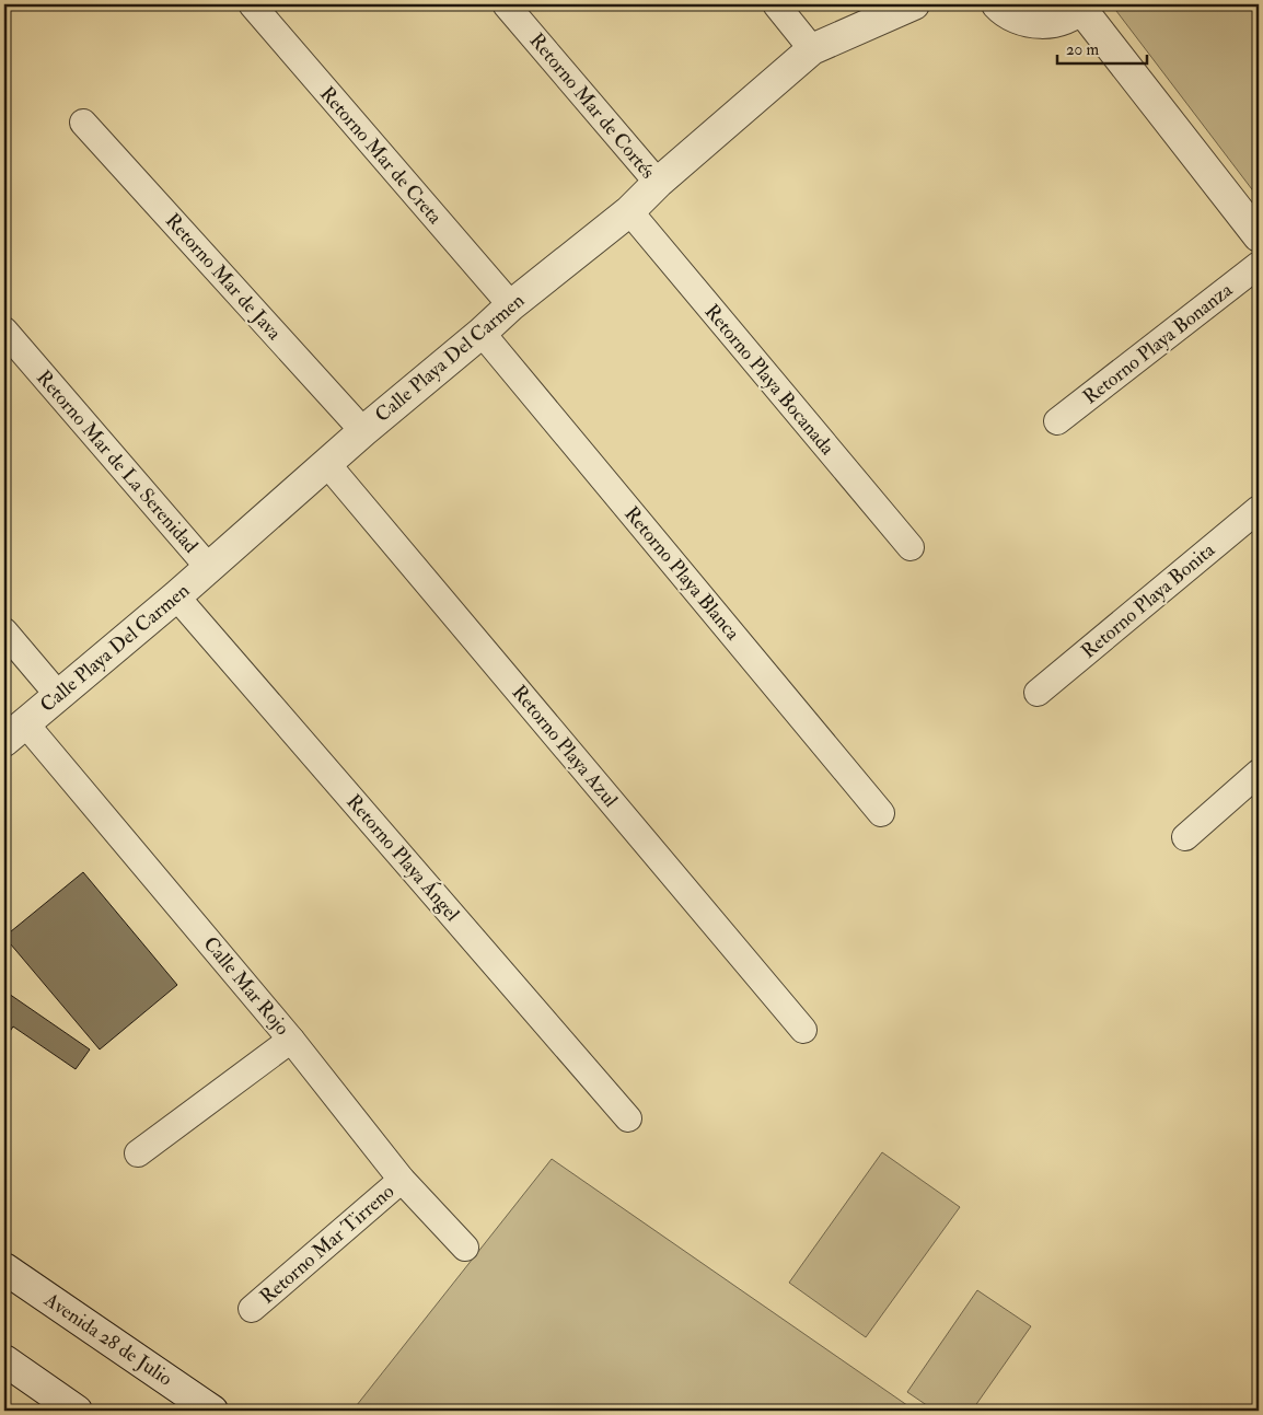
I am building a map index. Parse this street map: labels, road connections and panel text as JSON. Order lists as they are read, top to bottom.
{
  "streets": {
    "street": [
      "Retorno Mar de Cortés",
      "Retorno Mar de Creta",
      "Retorno Mar de Java",
      "Retorno Playa Bonanza",
      "Calle Playa Del Carmen",
      "Retorno Playa Bocanada",
      "Retorno Mar de La Serenidad",
      "Retorno Playa Blanca",
      "Retorno Playa Bonita",
      "Retorno Playa Azul",
      "Retorno Playa Ángel",
      "Calle Mar Rojo",
      "Retorno Mar Tirreno",
      "Avenida 28 de Julio"
    ]
  },
  "crossings": [
    ["Retorno Mar de Cortés", "Calle Playa Del Carmen"],
    ["Retorno Mar de Creta", "Calle Playa Del Carmen"],
    ["Retorno Mar de Java", "Calle Playa Del Carmen"],
    ["Calle Playa Del Carmen", "Retorno Playa Bocanada"],
    ["Calle Playa Del Carmen", "Retorno Mar de La Serenidad"],
    ["Calle Playa Del Carmen", "Retorno Playa Blanca"],
    ["Calle Playa Del Carmen", "Retorno Playa Azul"],
    ["Calle Playa Del Carmen", "Retorno Playa Ángel"],
    ["Calle Playa Del Carmen", "Calle Mar Rojo"],
    ["Calle Mar Rojo", "Retorno Mar Tirreno"]
  ],
  "scale_bar": "20 m"
}
